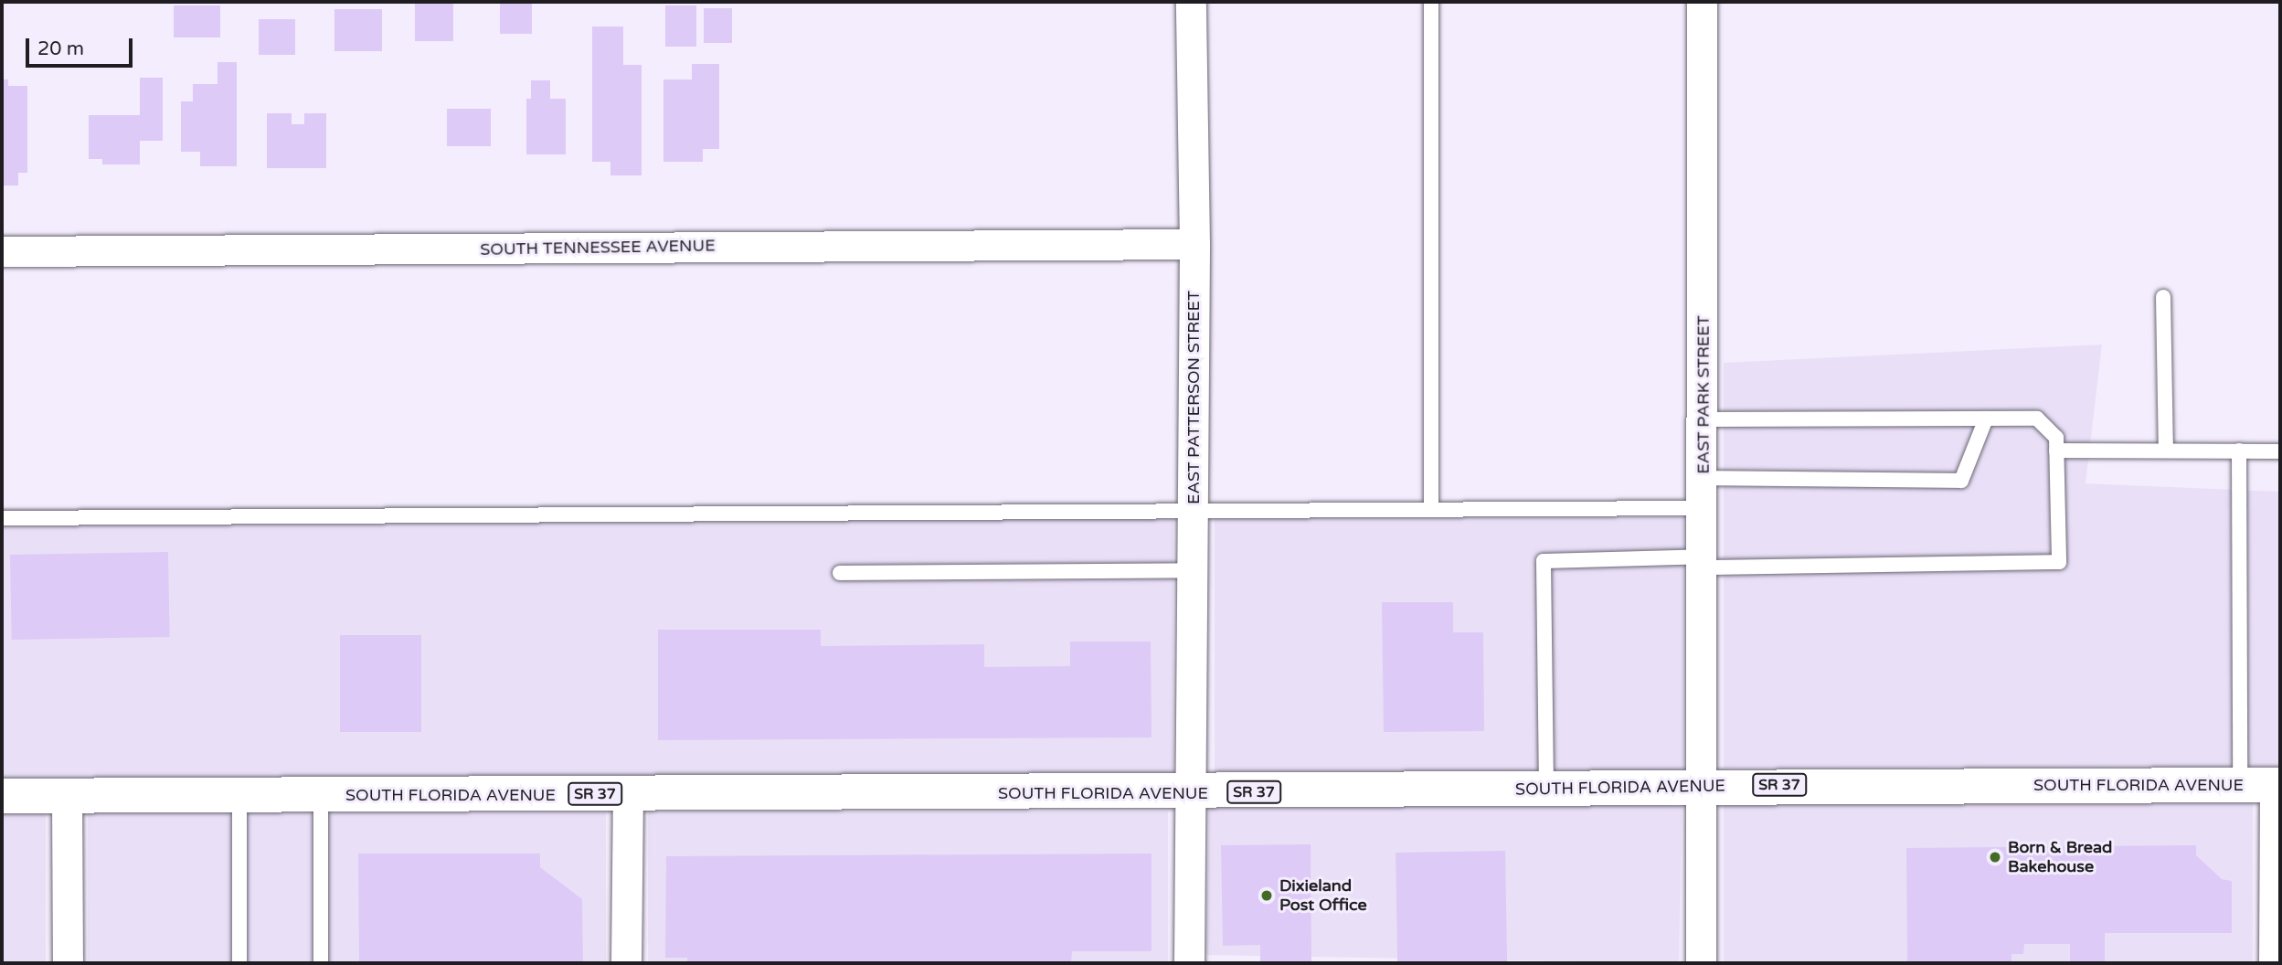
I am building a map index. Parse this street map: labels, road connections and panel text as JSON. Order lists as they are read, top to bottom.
{
  "streets": {
    "main road": ["SR 37", "SOUTH FLORIDA AVENUE"],
    "street": ["SOUTH TENNESSEE AVENUE", "EAST PARK STREET", "EAST PATTERSON STREET"]
  },
  "crossings": [
    ["SOUTH TENNESSEE AVENUE", "EAST PATTERSON STREET"],
    ["EAST PARK STREET", "SOUTH FLORIDA AVENUE"],
    ["EAST PATTERSON STREET", "SOUTH FLORIDA AVENUE"]
  ],
  "places": ["Born & Bread Bakehouse", "Dixieland Post Office"],
  "scale_bar": "20 m"
}
